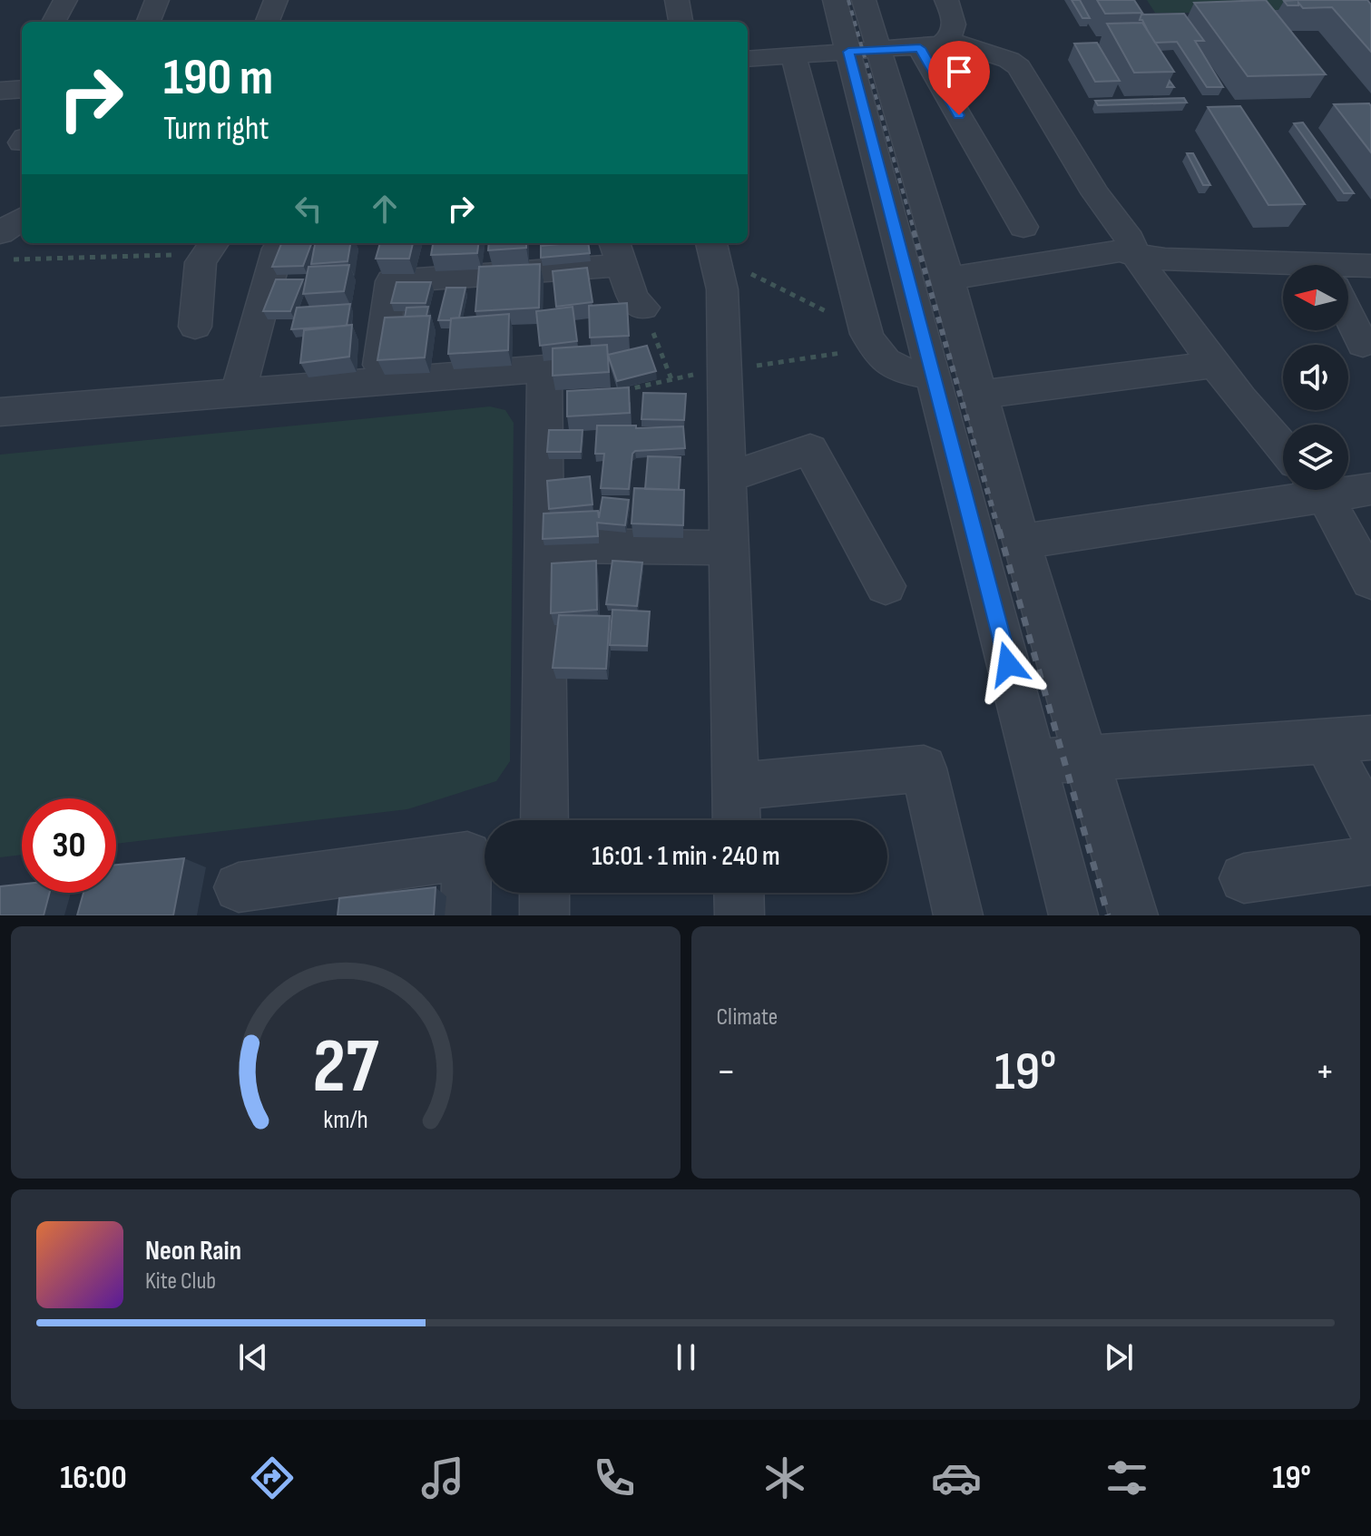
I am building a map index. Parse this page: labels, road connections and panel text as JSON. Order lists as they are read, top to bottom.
{
  "north": "left",
  "page": {
    "turn": ["190 m", "Turn right"],
    "limit": "30",
    "trip": "16:01 · 1 min · 240 m",
    "tile": "Climate",
    "heat": ["−", "19°", "+"],
    "song": ["Neon Rain", "Kite Club"],
    "tabs": ["16:00", "19°"],
    "gauge": ["27", "km/h"]
  }
}
